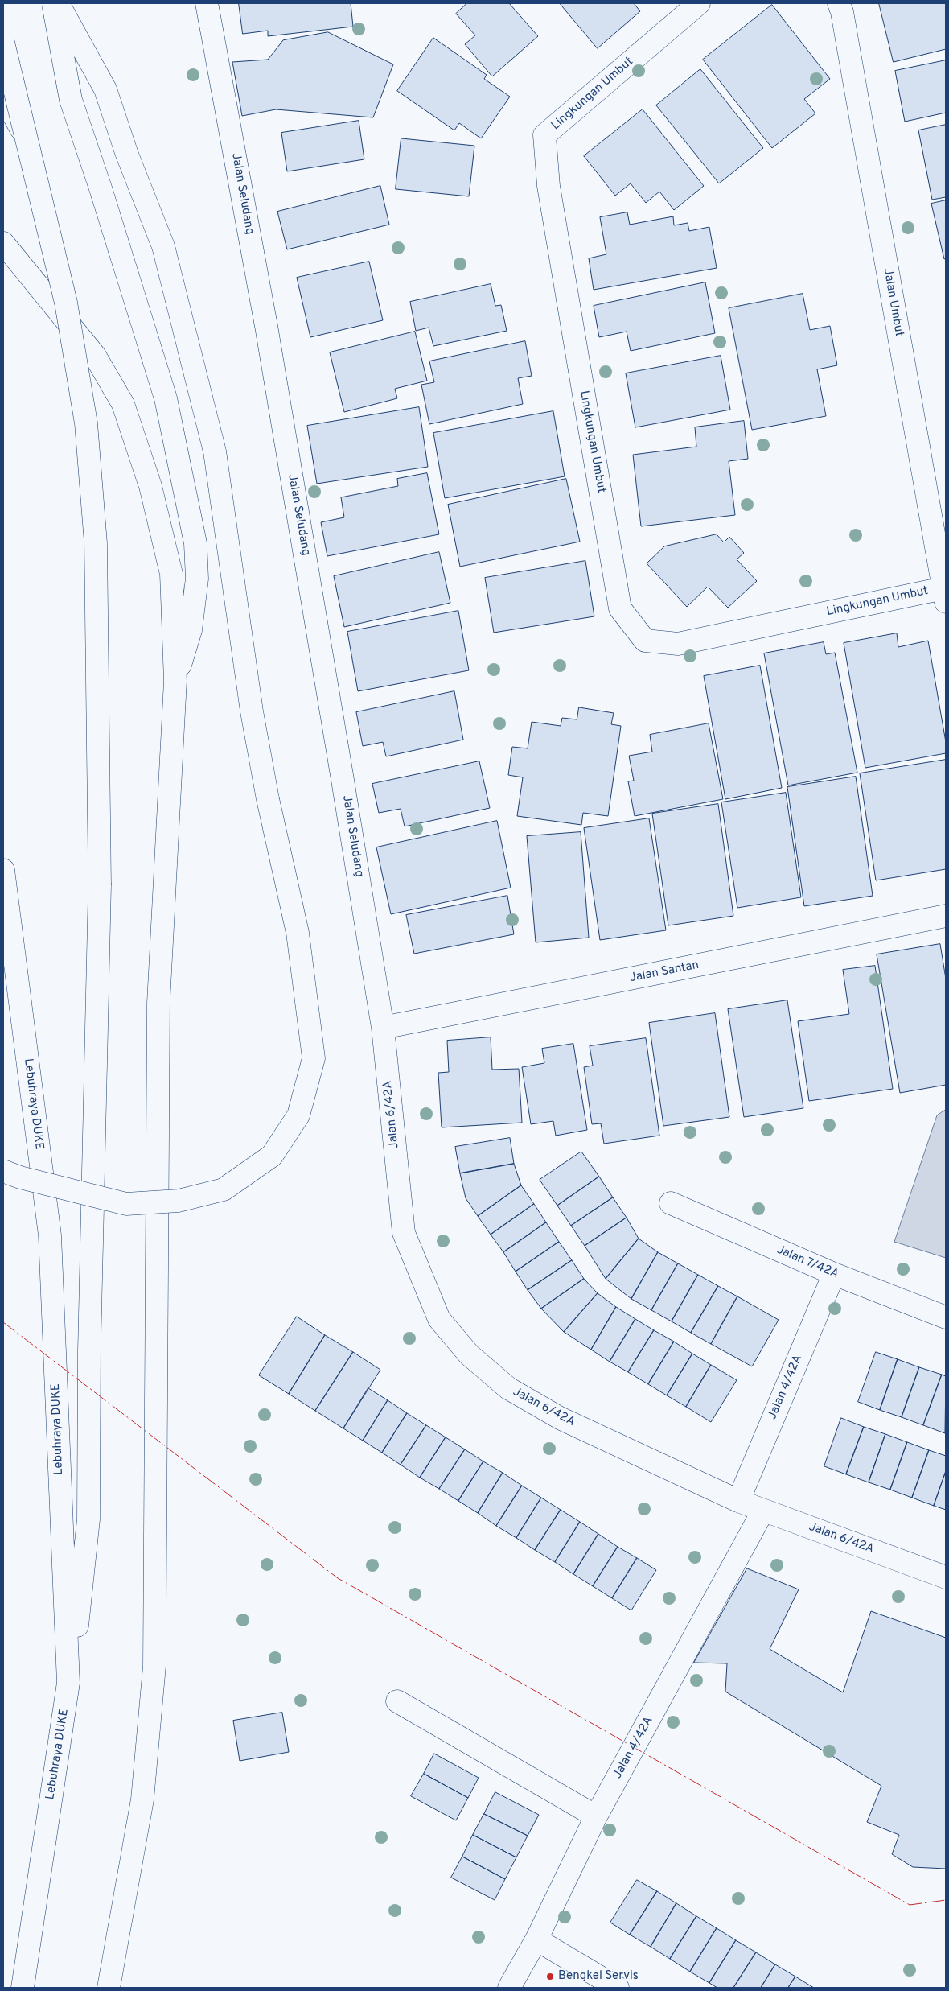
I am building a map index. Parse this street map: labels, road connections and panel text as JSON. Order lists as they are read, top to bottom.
{
  "streets": {
    "main road": [
      "Lingkungan Umbut",
      "Jalan Seludang",
      "Jalan Umbut",
      "Jalan Santan",
      "Lebuhraya DUKE",
      "Jalan 6/42A",
      "Jalan 7/42A",
      "Jalan 4/42A"
    ]
  },
  "crossings": [
    ["Lingkungan Umbut", "Jalan Umbut"],
    ["Jalan Seludang", "Jalan Santan"],
    ["Jalan Seludang", "Jalan 6/42A"],
    ["Jalan Santan", "Jalan 6/42A"],
    ["Jalan 6/42A", "Jalan 4/42A"],
    ["Jalan 7/42A", "Jalan 4/42A"]
  ],
  "places": ["Bengkel Servis"]
}
